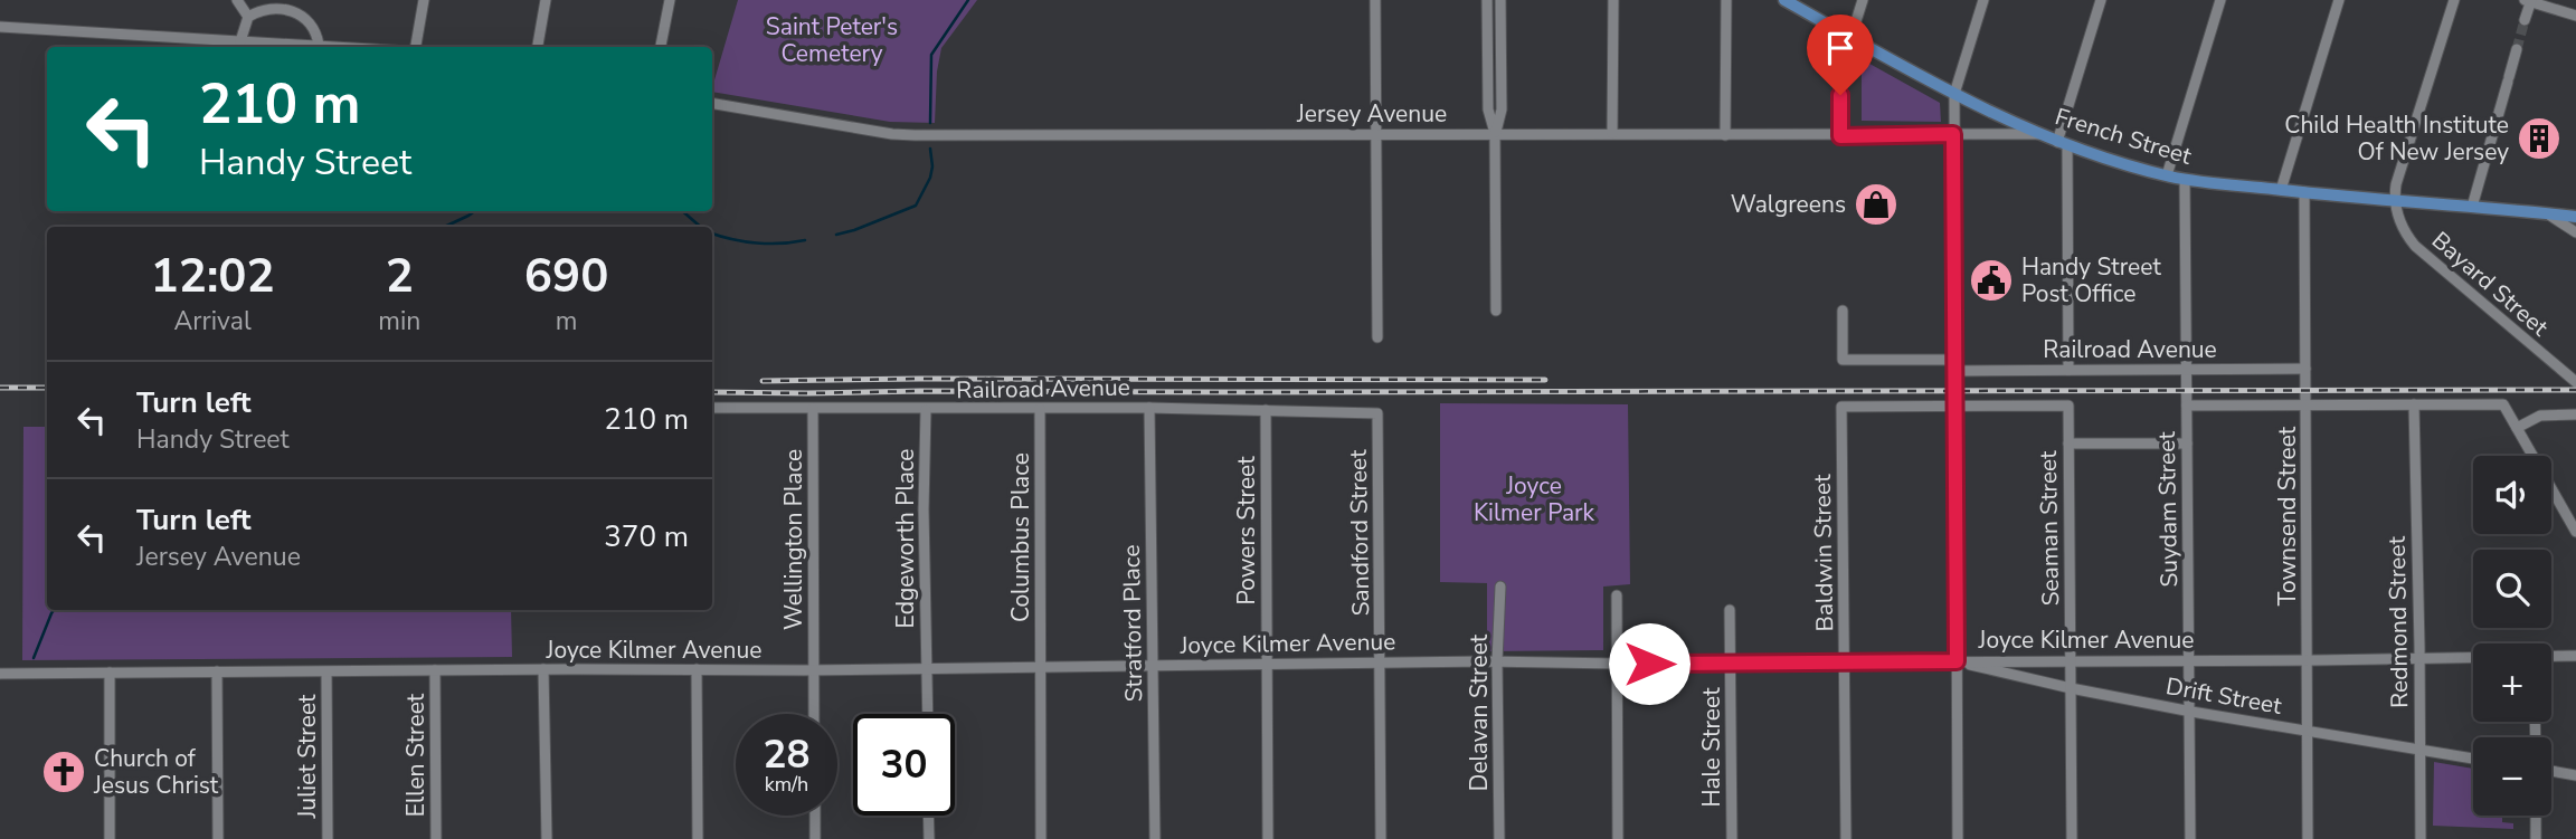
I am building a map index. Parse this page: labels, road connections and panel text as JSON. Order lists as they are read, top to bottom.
{
  "streets": {
    "main road": ["French Street"],
    "street": [
      "Jersey Avenue",
      "Bayard Street",
      "Railroad Avenue",
      "Suydam Street",
      "Townsend Street",
      "Seaman Street",
      "Powers Street",
      "Sandford Street",
      "Columbus Place",
      "Edgeworth Place",
      "Wellington Place",
      "Baldwin Street",
      "Redmond Street",
      "Stratford Place",
      "Joyce Kilmer Avenue",
      "Drift Street",
      "Delavan Street",
      "Hale Street",
      "Ellen Street",
      "Juliet Street"
    ]
  },
  "crossings": [
    ["Jersey Avenue", "French Street"],
    ["French Street", "Bayard Street"],
    ["French Street", "Suydam Street"],
    ["French Street", "Townsend Street"],
    ["Railroad Avenue", "Suydam Street"],
    ["Railroad Avenue", "Townsend Street"],
    ["Railroad Avenue", "Powers Street"],
    ["Railroad Avenue", "Sandford Street"],
    ["Railroad Avenue", "Columbus Place"],
    ["Railroad Avenue", "Edgeworth Place"],
    ["Railroad Avenue", "Wellington Place"],
    ["Railroad Avenue", "Stratford Place"],
    ["Suydam Street", "Joyce Kilmer Avenue"],
    ["Suydam Street", "Drift Street"],
    ["Townsend Street", "Joyce Kilmer Avenue"],
    ["Townsend Street", "Drift Street"],
    ["Seaman Street", "Baldwin Street"],
    ["Seaman Street", "Joyce Kilmer Avenue"],
    ["Seaman Street", "Drift Street"],
    ["Powers Street", "Joyce Kilmer Avenue"],
    ["Sandford Street", "Joyce Kilmer Avenue"],
    ["Columbus Place", "Joyce Kilmer Avenue"],
    ["Edgeworth Place", "Joyce Kilmer Avenue"],
    ["Wellington Place", "Joyce Kilmer Avenue"],
    ["Baldwin Street", "Joyce Kilmer Avenue"],
    ["Redmond Street", "Joyce Kilmer Avenue"],
    ["Redmond Street", "Drift Street"],
    ["Stratford Place", "Joyce Kilmer Avenue"],
    ["Joyce Kilmer Avenue", "Drift Street"],
    ["Joyce Kilmer Avenue", "Delavan Street"],
    ["Joyce Kilmer Avenue", "Hale Street"],
    ["Joyce Kilmer Avenue", "Ellen Street"],
    ["Joyce Kilmer Avenue", "Juliet Street"]
  ],
  "parks": ["Saint Peter's Cemetery", "Joyce Kilmer Park"],
  "places": {
    "building": ["Child Health Institute Of New Jersey"],
    "shop": ["Walgreens"],
    "public building": ["Handy Street Post Office"],
    "church": ["Church of Jesus Christ"]
  },
  "page": {
    "turn": ["210 m", "Handy Street"],
    "eta": [
      "12:02",
      "Arrival",
      "2",
      "min",
      "690",
      "m"
    ],
    "list": [
      {
        "name": "Turn left",
        "note": "Handy Street",
        "value": "210 m"
      },
      {
        "name": "Turn left",
        "note": "Jersey Avenue",
        "value": "370 m"
      }
    ],
    "map_buttons": ["+", "−"],
    "speed": "28 km/h",
    "limit": "30"
  }
}
